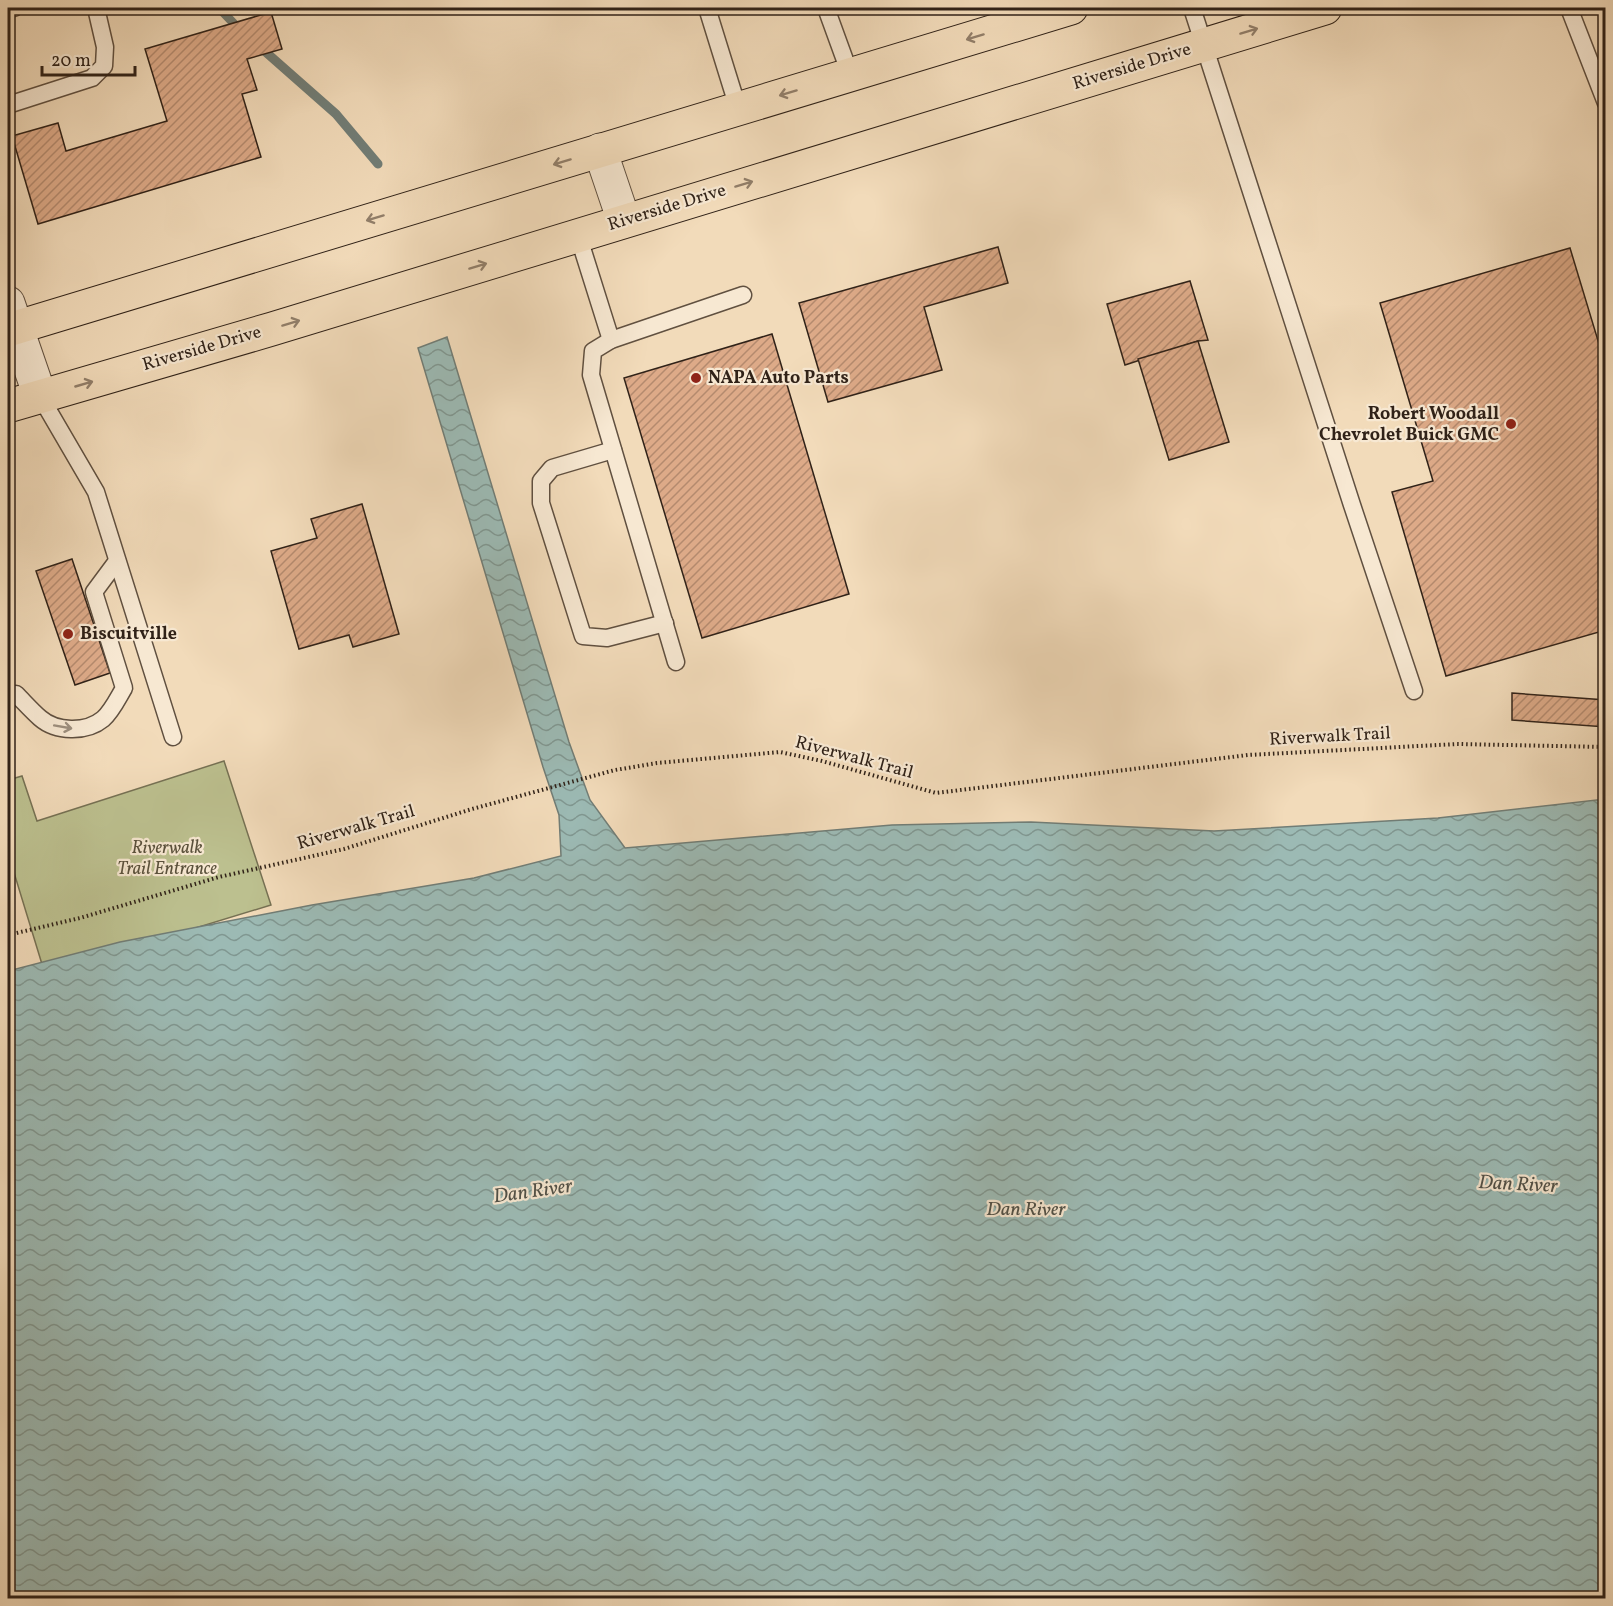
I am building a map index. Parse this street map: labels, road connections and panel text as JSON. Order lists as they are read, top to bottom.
{
  "streets": {
    "main road": ["Riverside Drive"],
    "path": ["Riverwalk Trail"]
  },
  "water": ["Dan River"],
  "parks": ["Riverwalk Trail Entrance"],
  "places": ["NAPA Auto Parts", "Robert Woodall Chevrolet Buick GMC", "Biscuitville"],
  "scale_bar": "20 m"
}
